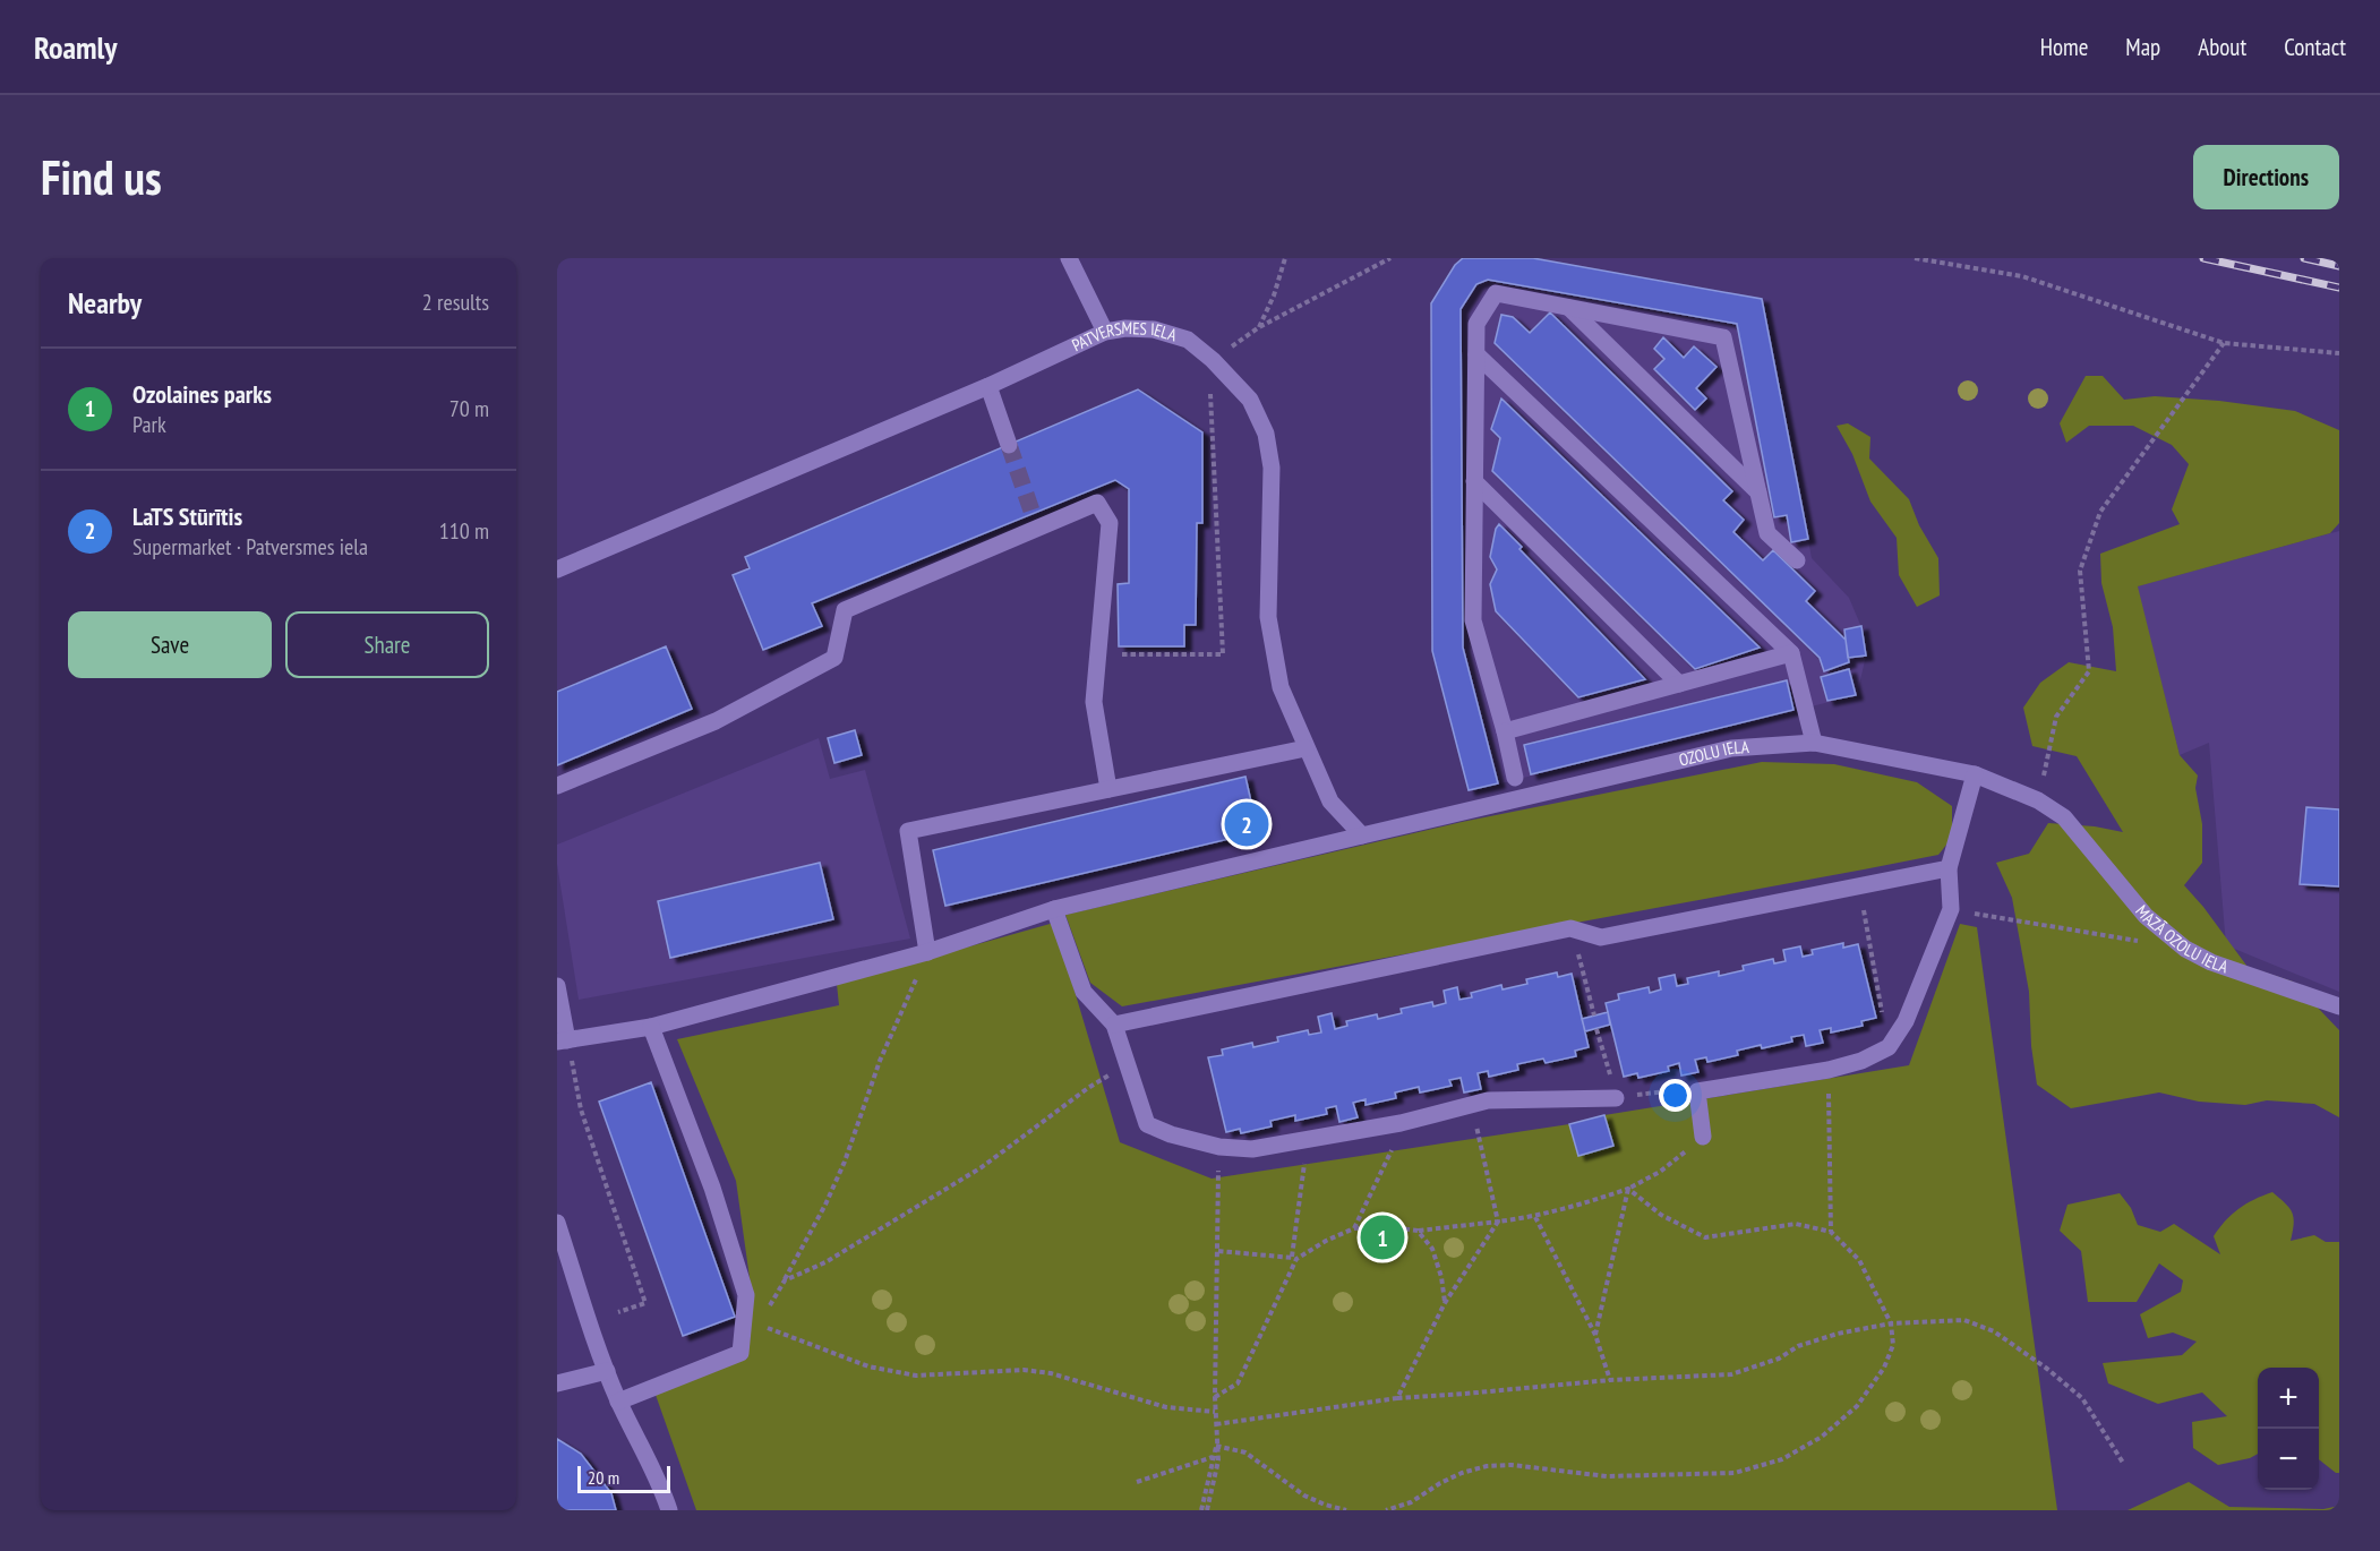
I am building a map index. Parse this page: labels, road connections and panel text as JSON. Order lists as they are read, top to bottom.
{
  "streets": {
    "street": ["PATVERSMES IELA", "OZOLU IELA", "MAZĀ OZOLU IELA"]
  },
  "crossings": [
    ["PATVERSMES IELA", "OZOLU IELA"],
    ["OZOLU IELA", "MAZĀ OZOLU IELA"]
  ],
  "scale_bar": "20 m",
  "page": {
    "header": "Roamly",
    "nav": [
      "Home",
      "Map",
      "About",
      "Contact"
    ],
    "buttons": [
      "Directions",
      ["Save", "Share"]
    ],
    "title": "Find us",
    "heading": ["Nearby", "2 results"],
    "list": [
      {
        "mark": "1",
        "name": "Ozolaines parks",
        "note": "Park",
        "value": "70 m"
      },
      {
        "mark": "2",
        "name": "LaTS Stūrītis",
        "note": "Supermarket · Patversmes iela",
        "value": "110 m"
      }
    ],
    "pins": ["2", "1"],
    "map_buttons": ["+", "−"],
    "scale": "20 m"
  }
}
